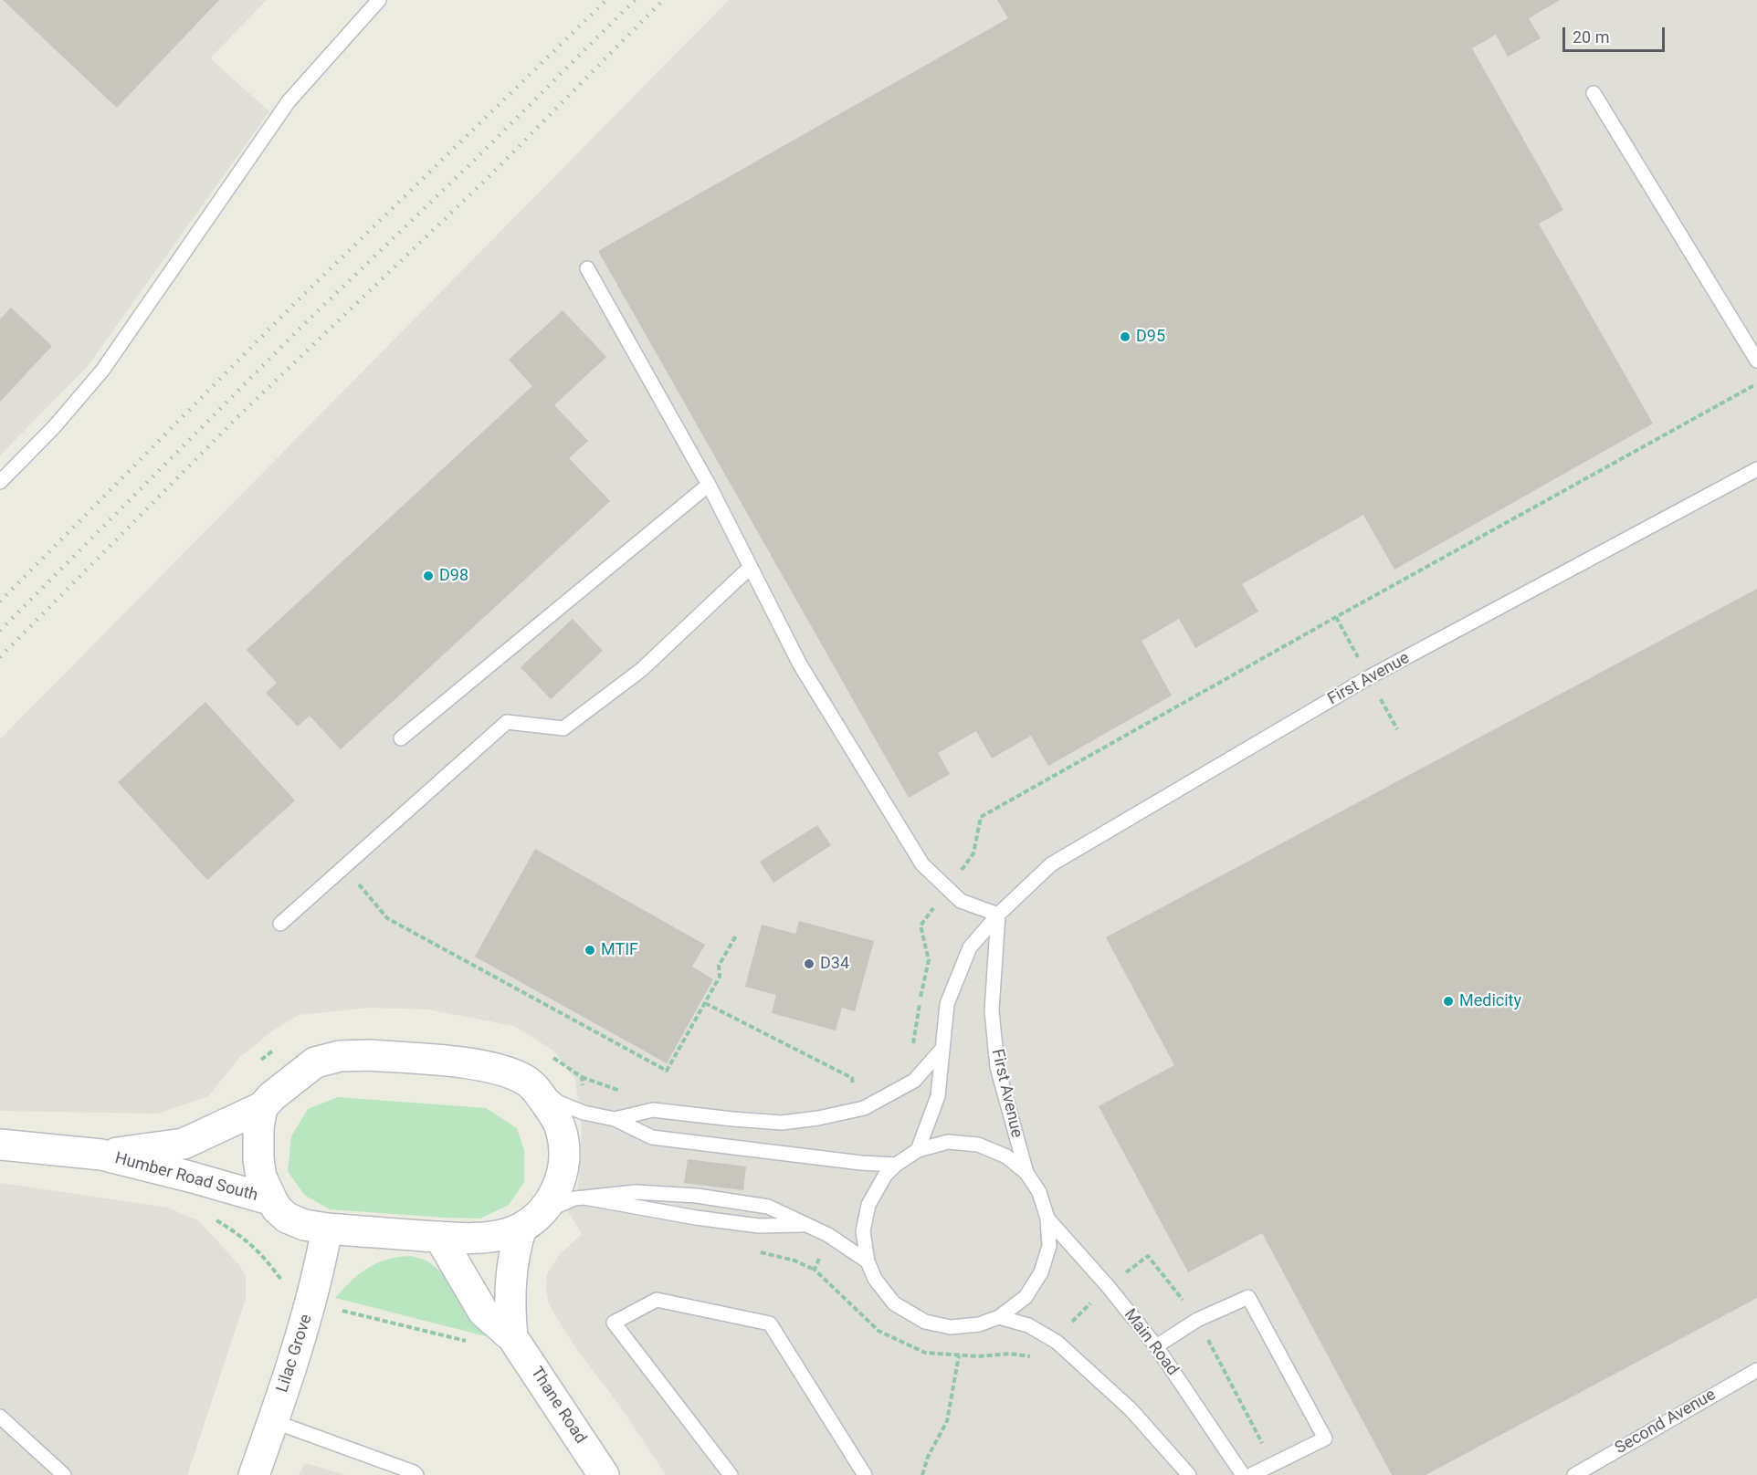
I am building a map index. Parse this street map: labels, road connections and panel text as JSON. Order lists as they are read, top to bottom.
{
  "streets": {
    "street": ["Humber Road South", "Lilac Grove", "Thane Road"],
    "lane": ["First Avenue", "Main Road", "Second Avenue"]
  },
  "crossings": [
    ["First Avenue", "Main Road"],
    ["Humber Road South", "Thane Road"]
  ],
  "places": [
    "D95",
    "D98",
    "MTIF",
    "D34",
    "Medicity"
  ],
  "scale_bar": "20 m"
}
